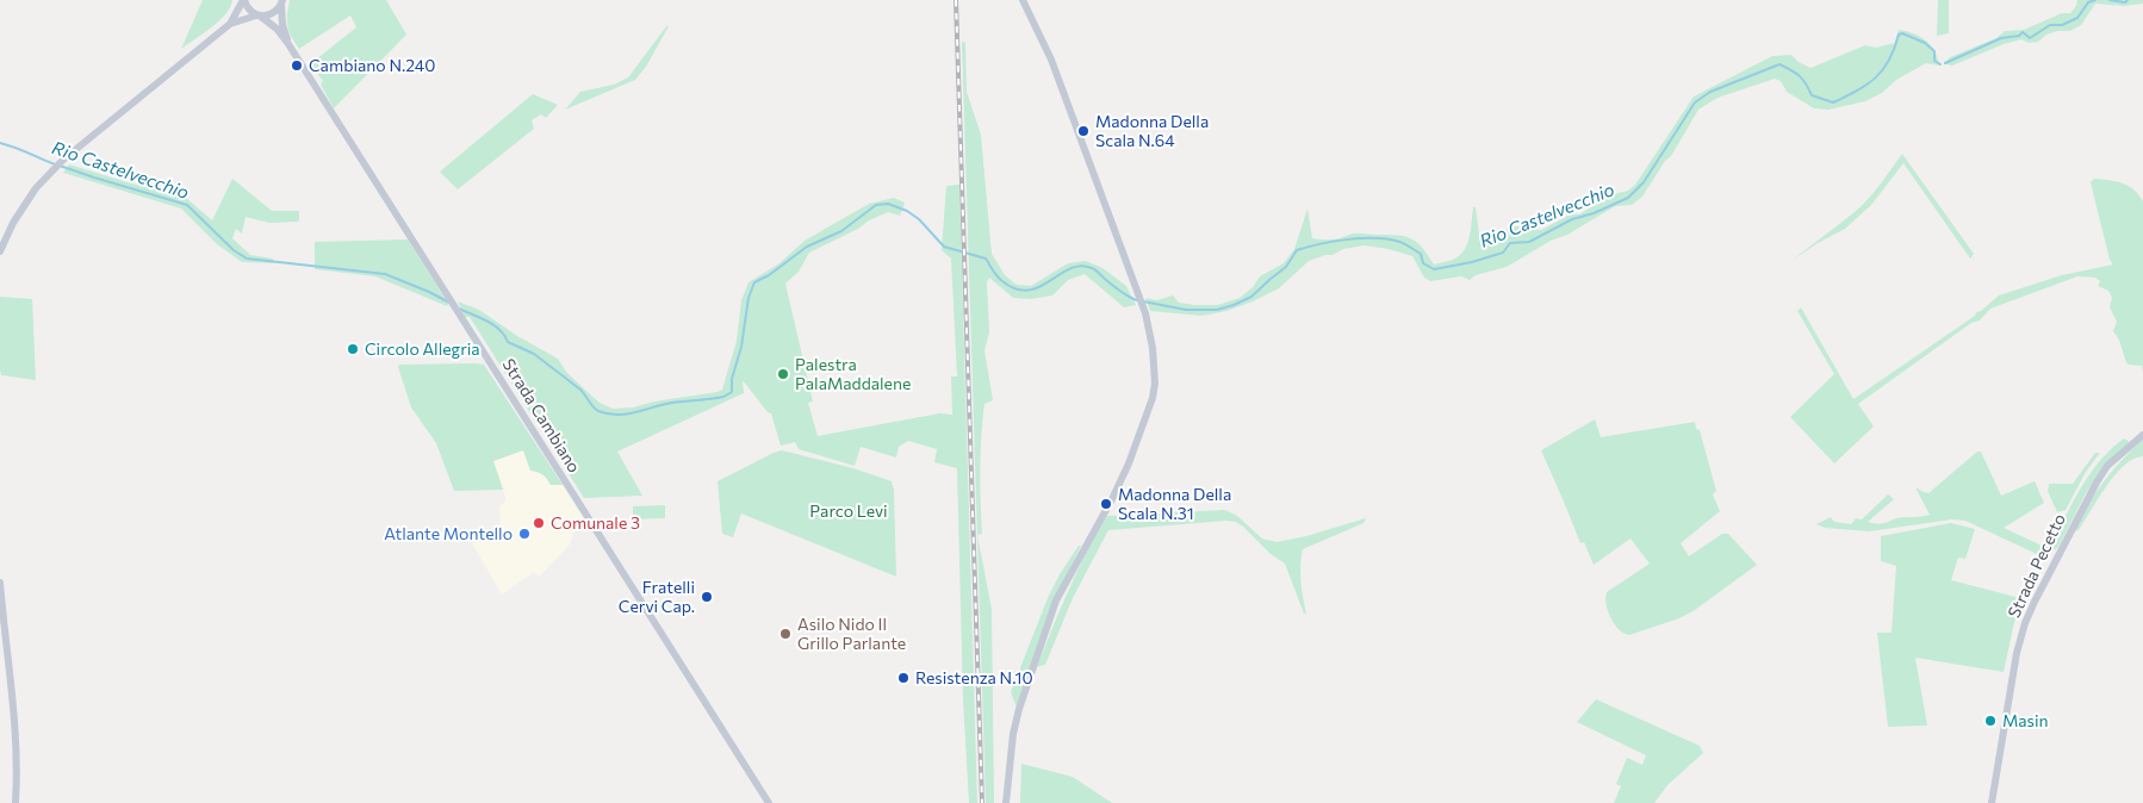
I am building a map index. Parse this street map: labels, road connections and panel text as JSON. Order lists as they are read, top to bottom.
{
  "streets": {
    "main road": ["Strada Cambiano", "Strada Pecetto"]
  },
  "water": ["Rio Castelvecchio"],
  "parks": ["Parco Levi"],
  "places": [
    "Cambiano N.240",
    "Madonna Della Scala N.64",
    "Circolo Allegria",
    "Palestra PalaMaddalene",
    "Madonna Della Scala N.31",
    "Comunale 3",
    "Atlante Montello",
    "Fratelli Cervi Cap.",
    "Asilo Nido Il Grillo Parlante",
    "Resistenza N.10",
    "Masin"
  ]
}
